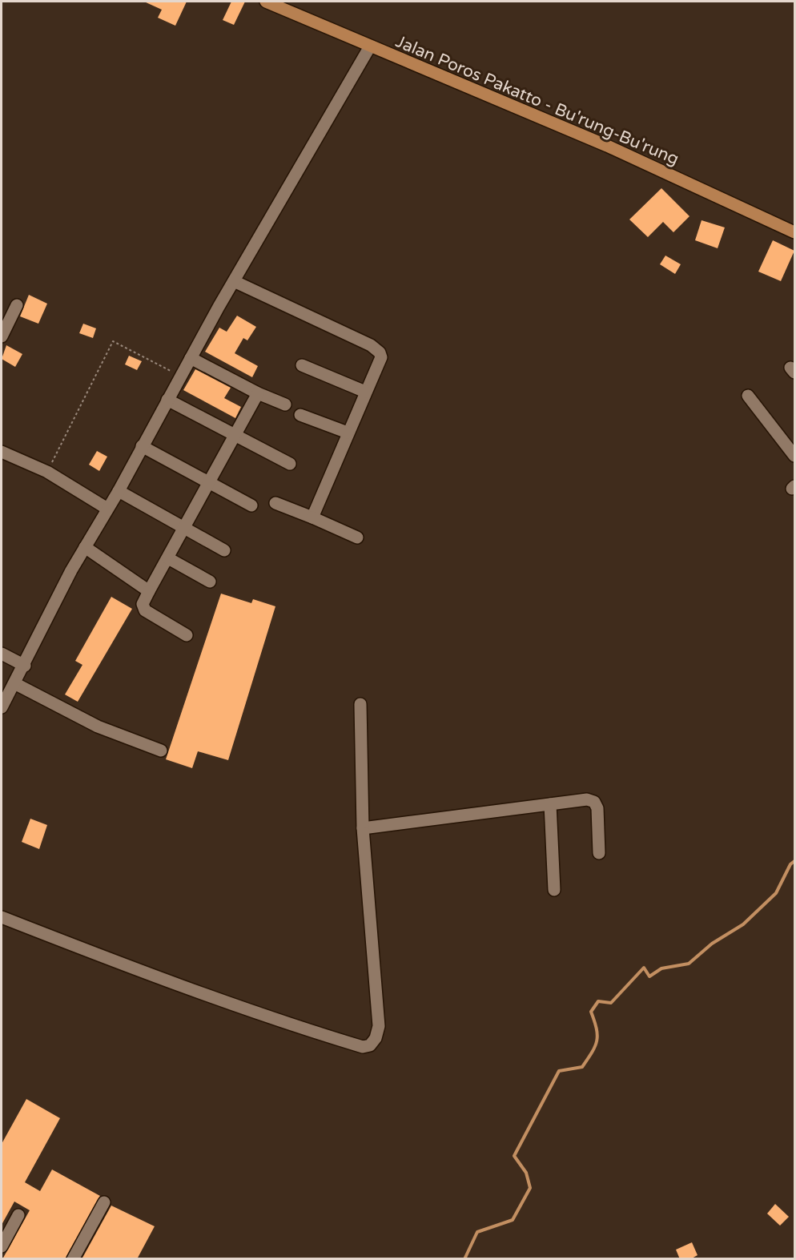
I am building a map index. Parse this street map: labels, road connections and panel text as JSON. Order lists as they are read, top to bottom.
{
  "streets": {
    "main road": ["Jalan Poros Pakatto - Bu'rung-Bu'rung"]
  }
}
